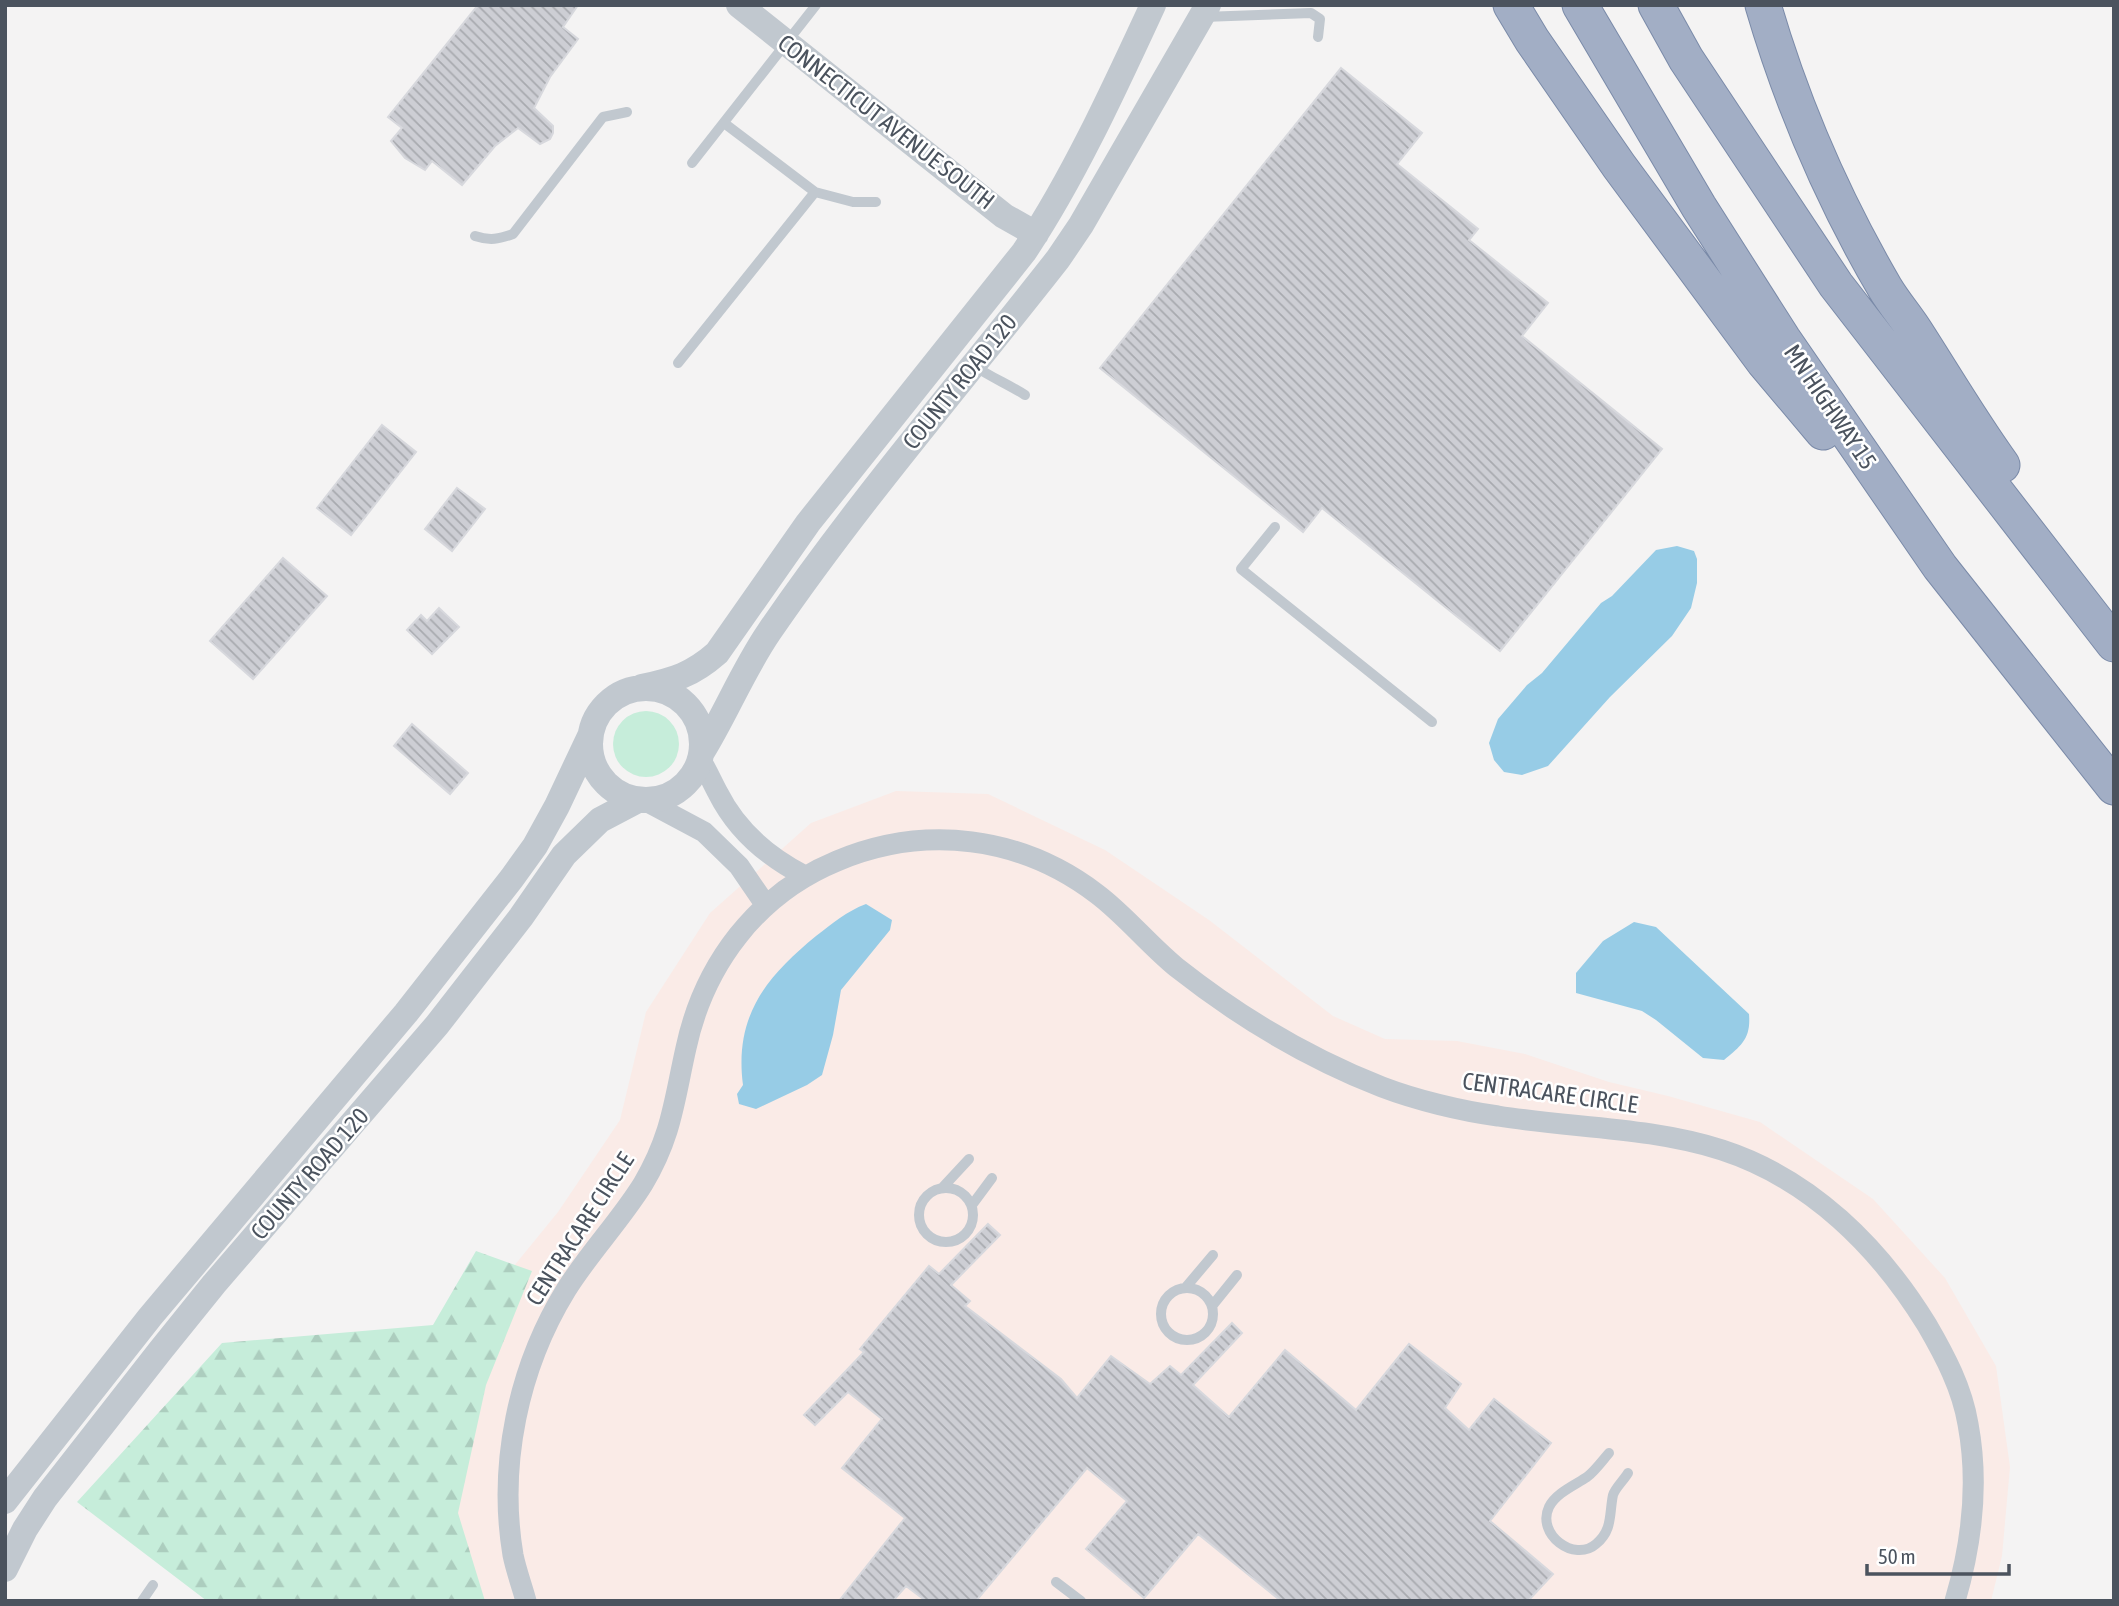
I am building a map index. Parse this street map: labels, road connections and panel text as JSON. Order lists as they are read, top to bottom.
{
  "streets": {
    "highway": ["MN HIGHWAY 15"],
    "street": ["CONNECTICUT AVENUE SOUTH", "COUNTY ROAD 120", "CENTRACARE CIRCLE"]
  },
  "crossings": [
    ["CONNECTICUT AVENUE SOUTH", "COUNTY ROAD 120"]
  ],
  "scale_bar": "50 m"
}
